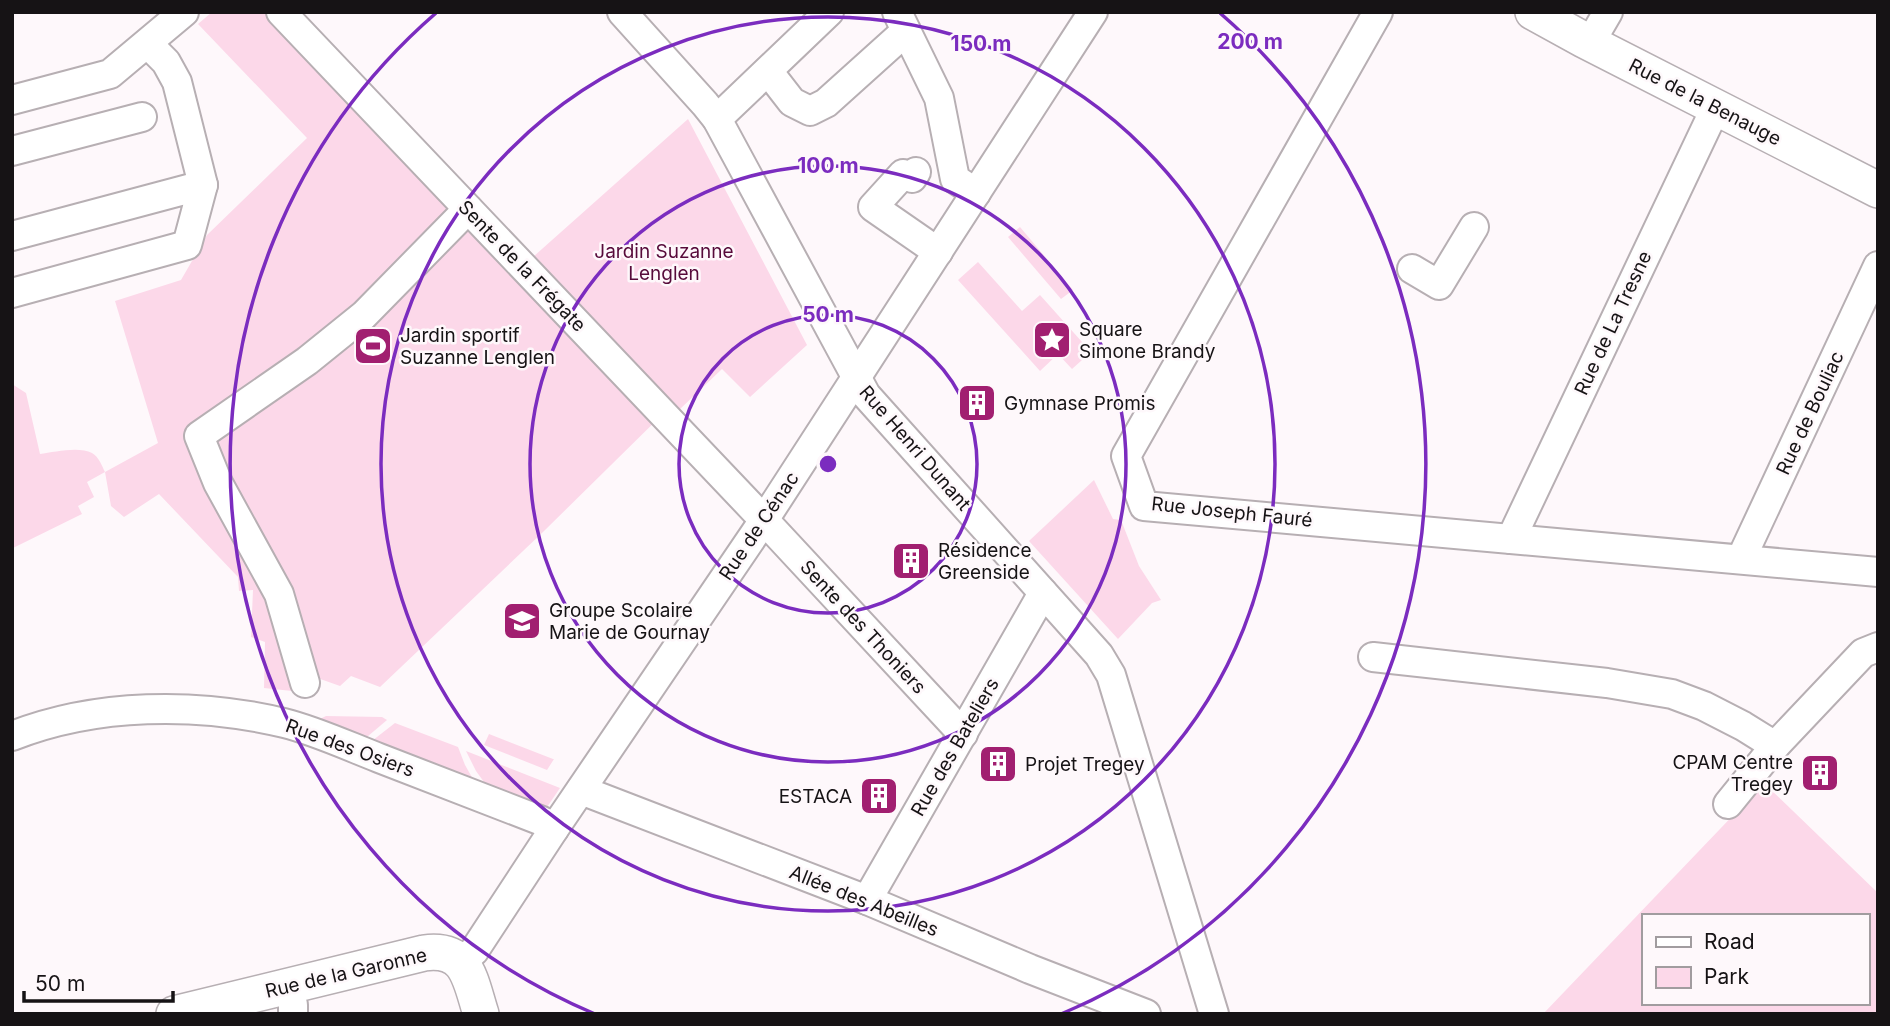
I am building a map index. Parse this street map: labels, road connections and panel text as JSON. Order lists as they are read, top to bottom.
{
  "streets": {
    "main road": ["Rue de la Benauge", "Rue de la Garonne"],
    "street": [
      "Sente de la Frégate",
      "Rue de La Tresne",
      "Rue de Bouliac",
      "Rue Henri Dunant",
      "Rue Joseph Fauré",
      "Rue de Cénac",
      "Sente des Thoniers",
      "Rue des Bateliers",
      "Rue des Osiers",
      "Allée des Abeilles"
    ]
  },
  "crossings": [
    ["Rue de la Benauge", "Rue de La Tresne"],
    ["Sente de la Frégate", "Rue de Cénac"],
    ["Sente de la Frégate", "Sente des Thoniers"],
    ["Rue de La Tresne", "Rue Joseph Fauré"],
    ["Rue de Bouliac", "Rue Joseph Fauré"],
    ["Rue Henri Dunant", "Rue de Cénac"],
    ["Rue Henri Dunant", "Rue des Bateliers"],
    ["Rue de Cénac", "Sente des Thoniers"],
    ["Rue de Cénac", "Rue des Osiers"],
    ["Rue de Cénac", "Allée des Abeilles"],
    ["Rue de Cénac", "Rue de la Garonne"],
    ["Sente des Thoniers", "Rue des Bateliers"],
    ["Rue des Bateliers", "Allée des Abeilles"]
  ],
  "parks": ["Jardin Suzanne Lenglen"],
  "places": {
    "place": ["Square Simone Brandy"],
    "sports": ["Jardin sportif Suzanne Lenglen"],
    "building": [
      "Gymnase Promis",
      "Résidence Greenside",
      "Projet Tregey",
      "CPAM Centre Tregey",
      "ESTACA"
    ],
    "school or university": ["Groupe Scolaire Marie de Gournay"]
  },
  "legend": ["Road", "Park"],
  "scale_bar": "50 m",
  "rings": [
    "200 m",
    "150 m",
    "100 m",
    "50 m"
  ]
}
